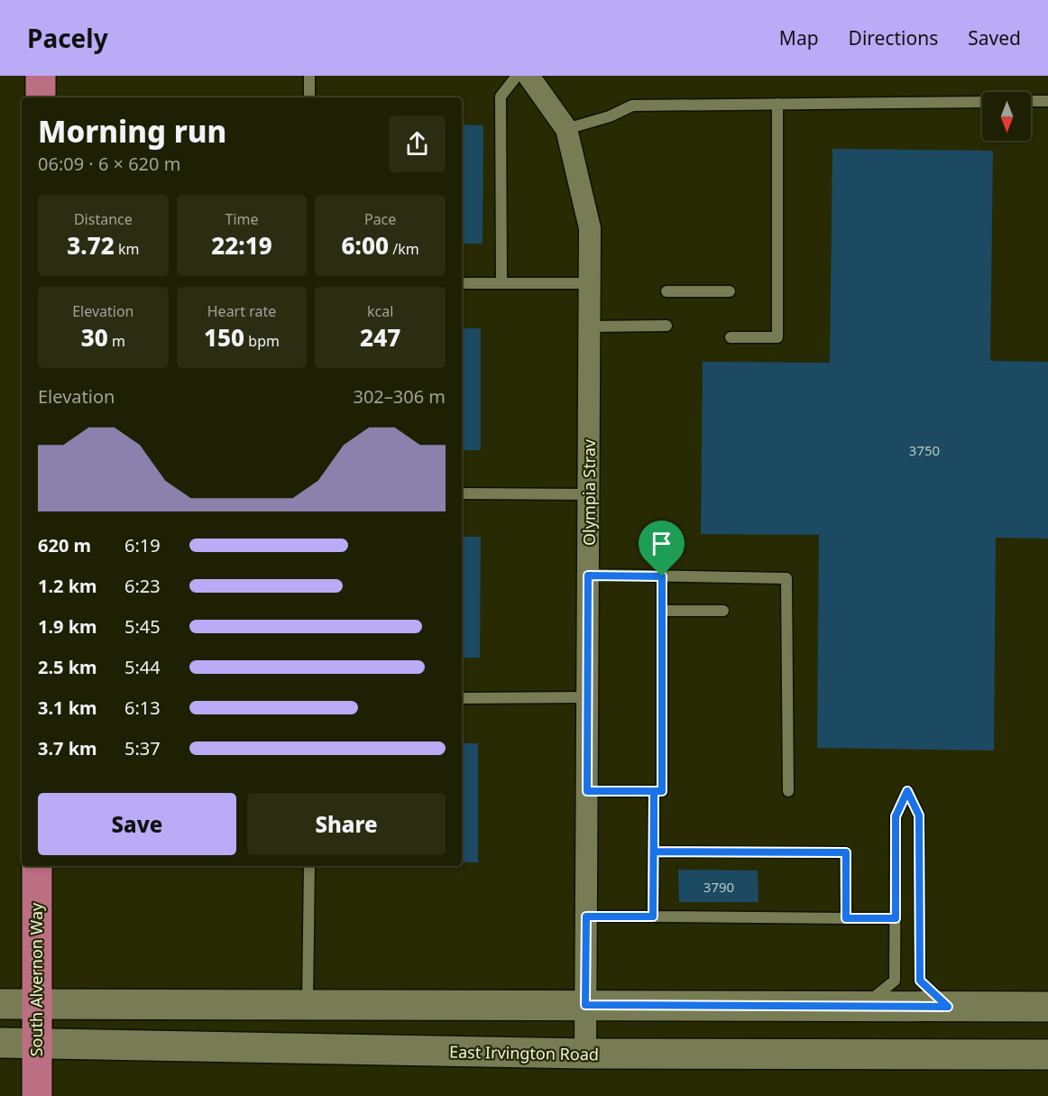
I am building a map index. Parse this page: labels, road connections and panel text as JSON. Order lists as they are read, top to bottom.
{
  "streets": {
    "main road": ["South Alvernon Way", "East Irvington Road"],
    "street": ["Olympia Strav"]
  },
  "crossings": [
    ["Olympia Strav", "East Irvington Road"],
    ["South Alvernon Way", "East Irvington Road"]
  ],
  "house_numbers": ["3750", "3790"],
  "north": "bottom",
  "page": {
    "header": "Pacely",
    "nav": ["Map", "Directions", "Saved"],
    "heading": ["Morning run", "06:09 · 6 × 620 m"],
    "stats": [
      ["Distance", "3.72 km"],
      ["Time", "22:19"],
      ["Pace", "6:00 /km"],
      ["Elevation", "30 m"],
      ["Heart rate", "150 bpm"],
      ["kcal", "247"]
    ],
    "chart": ["Elevation", "302–306 m"],
    "list": [
      {
        "name": "620 m",
        "note": "6:19"
      },
      {
        "name": "1.2 km",
        "note": "6:23"
      },
      {
        "name": "1.9 km",
        "note": "5:45"
      },
      {
        "name": "2.5 km",
        "note": "5:44"
      },
      {
        "name": "3.1 km",
        "note": "6:13"
      },
      {
        "name": "3.7 km",
        "note": "5:37"
      }
    ],
    "buttons": ["Save", "Share"]
  }
}
